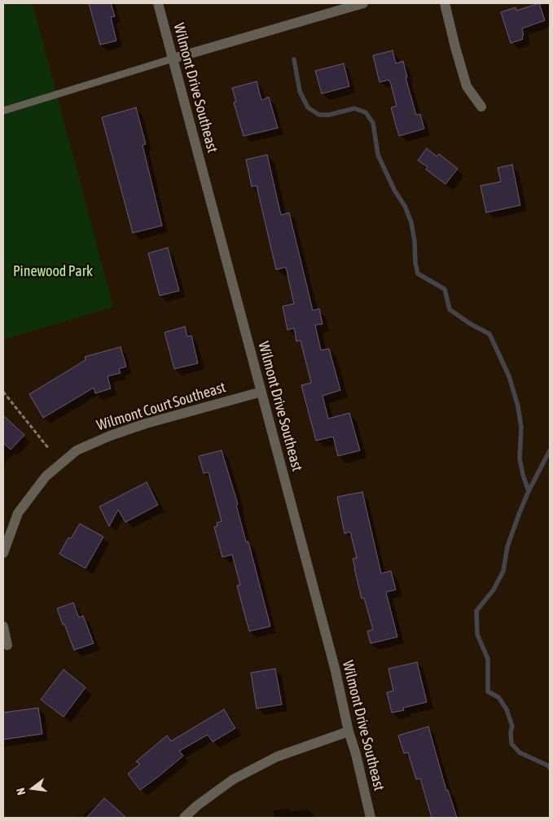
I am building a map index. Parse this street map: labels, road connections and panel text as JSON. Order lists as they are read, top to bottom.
{
  "streets": {
    "street": ["Wilmont Drive Southeast", "Wilmont Court Southeast"]
  },
  "crossings": [
    ["Wilmont Drive Southeast", "Wilmont Court Southeast"]
  ],
  "parks": ["Pinewood Park"],
  "north": "left"
}
